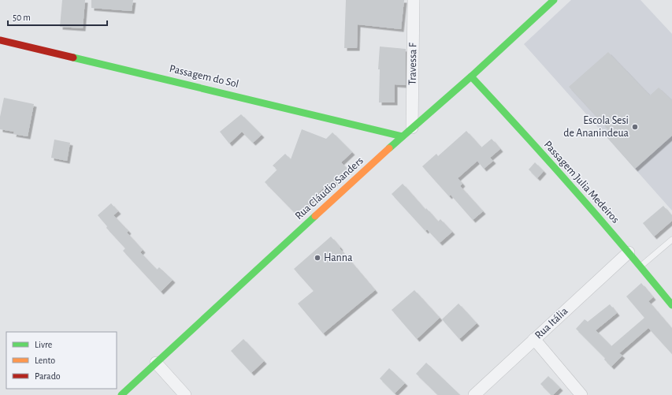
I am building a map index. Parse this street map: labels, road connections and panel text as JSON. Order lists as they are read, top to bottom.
{
  "streets": {
    "street": [
      "Travessa F",
      "Passagem do Sol",
      "Passagem Julia Medeiros",
      "Rua Cláudio Sanders",
      "Rua Itália"
    ]
  },
  "crossings": [
    ["Travessa F", "Rua Cláudio Sanders"],
    ["Passagem do Sol", "Rua Cláudio Sanders"],
    ["Passagem Julia Medeiros", "Rua Cláudio Sanders"],
    ["Passagem Julia Medeiros", "Rua Itália"]
  ],
  "places": ["Escola Sesi de Ananindeua", "Hanna"],
  "legend": ["Livre", "Lento", "Parado"],
  "scale_bar": "50 m"
}
